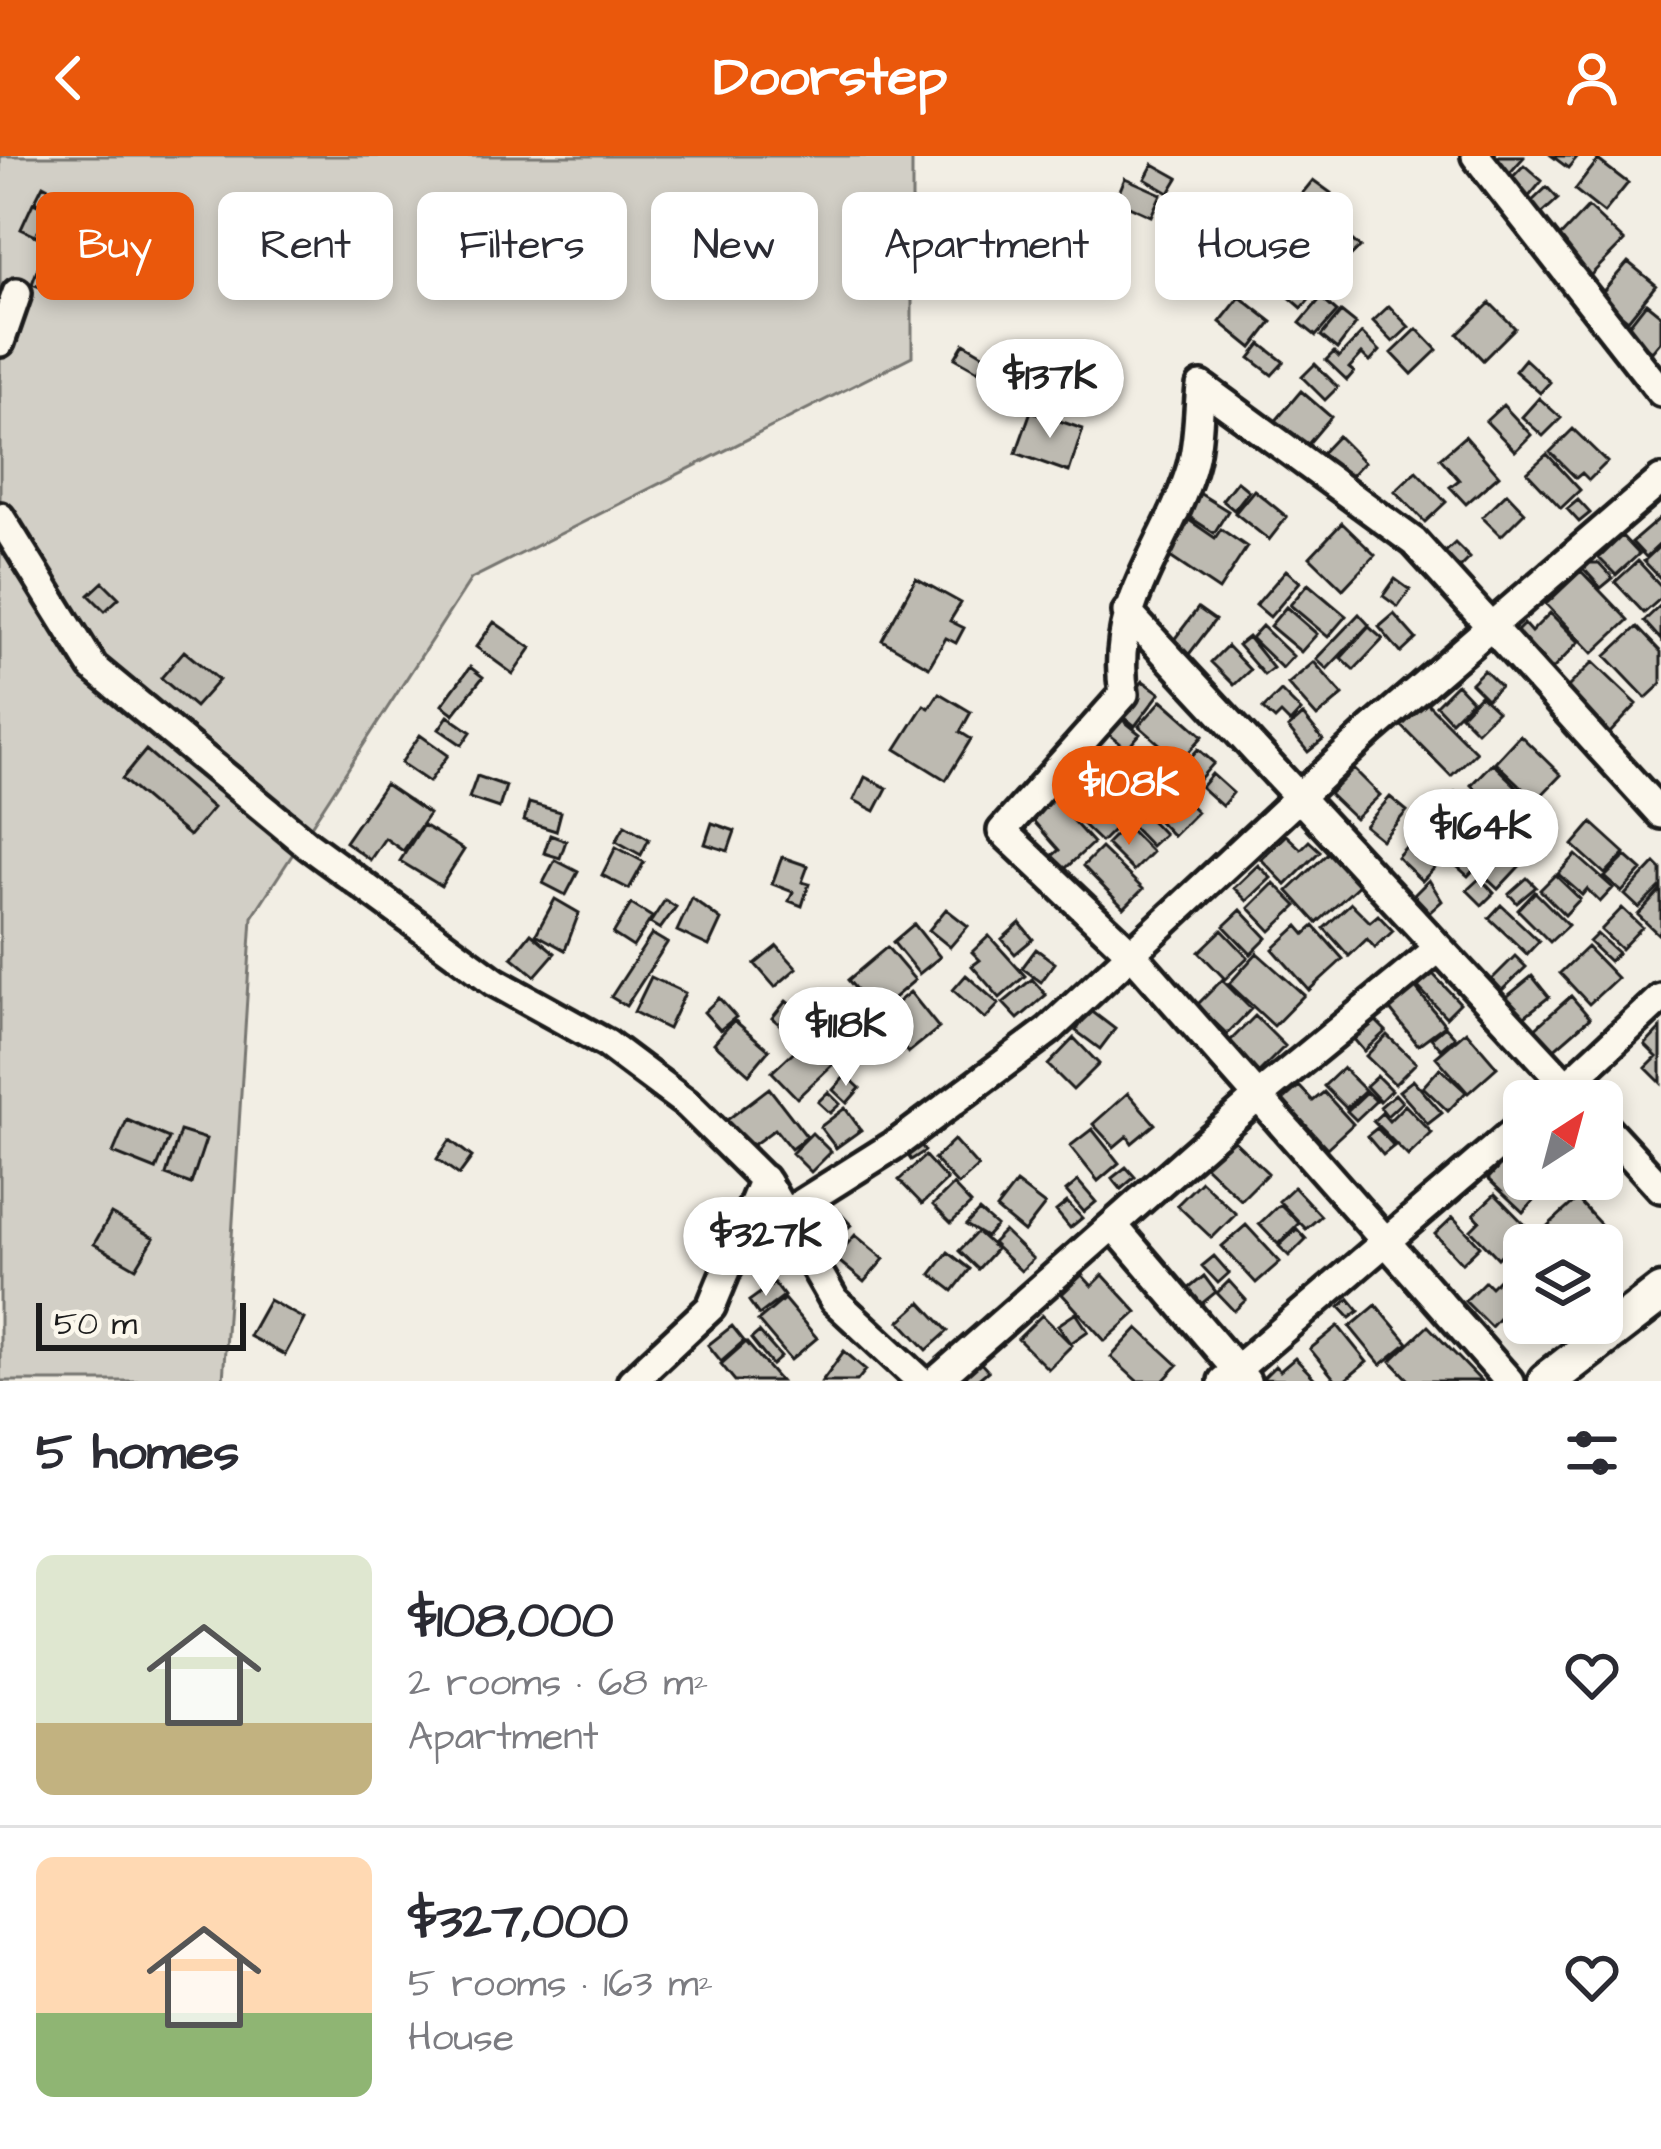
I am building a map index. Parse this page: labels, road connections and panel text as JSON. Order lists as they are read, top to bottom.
{
  "scale_bar": "50 m",
  "north": "top right",
  "page": {
    "header": "Doorstep",
    "chip": [
      "Buy",
      "Rent",
      "Filters",
      "New",
      "Apartment",
      "House"
    ],
    "price": [
      "$137K",
      "$108K",
      "$164K",
      "$118K",
      "$327K"
    ],
    "scale": "50 m",
    "heading": "5 homes",
    "list": [
      {
        "name": "$108,000",
        "note": "2 rooms · 68 m² · Apartment"
      },
      {
        "name": "$327,000",
        "note": "5 rooms · 163 m² · House"
      }
    ]
  }
}
